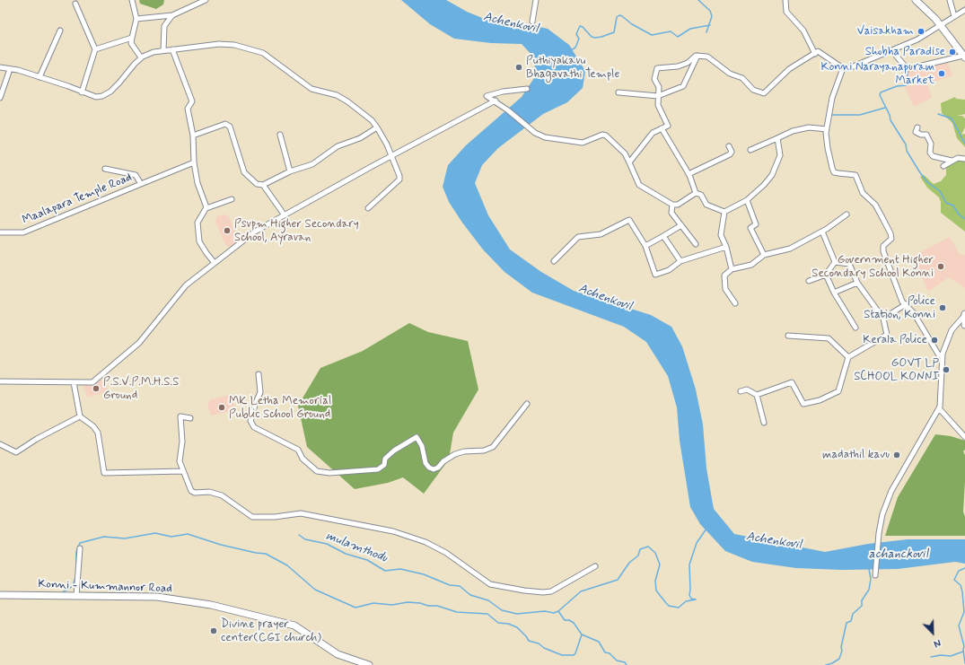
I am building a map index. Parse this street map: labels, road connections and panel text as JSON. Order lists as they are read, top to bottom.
{
  "streets": {
    "main road": ["Konni - Kummannor Road"],
    "street": ["Maalapara Temple Road"]
  },
  "water": ["Achenkovil", "mulamthodu", "achanckovil"],
  "places": [
    "Vaisakham",
    "Shobha Paradise",
    "Puthiyakavu Bhagavathi Temple",
    "Konni Narayanapuram Market",
    "Psvpm Higher Secondary School, Ayravan",
    "Government Higher Secondary School Konni",
    "Police Station, Konni",
    "Kerala Police",
    "GOVT LP SCHOOL KONNI",
    "P.S.V.P.M.H.S.S Ground",
    "MK Letha Memorial Public School Ground",
    "madathil kavu",
    "Divine prayer center(CGI church)"
  ],
  "north": "bottom right"
}
